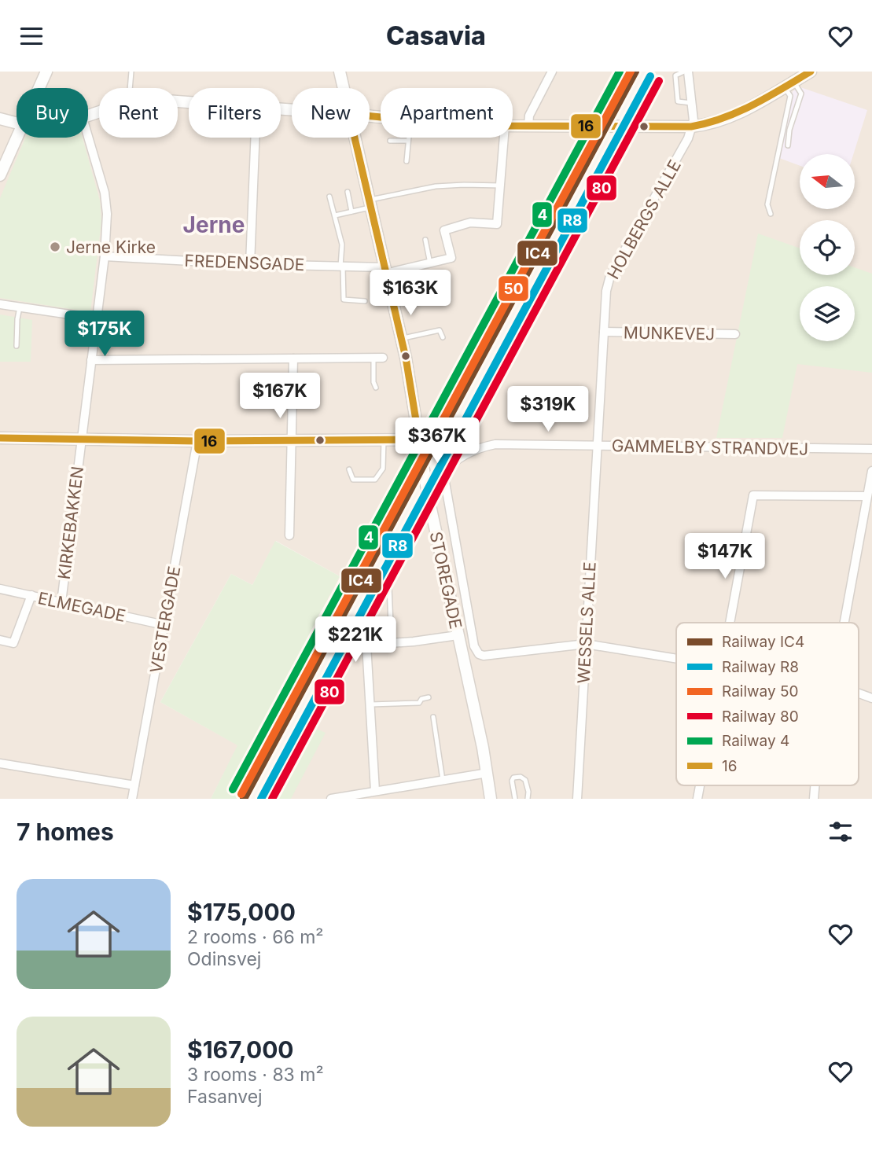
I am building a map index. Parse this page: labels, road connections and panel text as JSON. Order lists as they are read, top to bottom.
{
  "streets": {
    "street": [
      "HOLBERGS ALLE",
      "FREDENSGADE",
      "MUNKEVEJ",
      "GAMMELBY STRANDVEJ",
      "KIRKEBAKKEN",
      "STOREGADE",
      "ELMEGADE",
      "VESTERGADE",
      "WESSELS ALLE"
    ]
  },
  "crossings": [
    ["HOLBERGS ALLE", "MUNKEVEJ"],
    ["HOLBERGS ALLE", "GAMMELBY STRANDVEJ"],
    ["HOLBERGS ALLE", "WESSELS ALLE"],
    ["FREDENSGADE", "KIRKEBAKKEN"],
    ["FREDENSGADE", "STOREGADE"],
    ["GAMMELBY STRANDVEJ", "WESSELS ALLE"],
    ["KIRKEBAKKEN", "ELMEGADE"],
    ["ELMEGADE", "VESTERGADE"]
  ],
  "districts": ["Jerne"],
  "places": ["Jerne Kirke"],
  "lines": [
    "rail line IC4",
    "rail line 50",
    "rail line 4",
    "transit line 16",
    "rail line R8",
    "rail line 80"
  ],
  "legend": [
    "Railway IC4",
    "Railway R8",
    "Railway 50",
    "Railway 80",
    "Railway 4",
    "16"
  ],
  "north": "left",
  "page": {
    "header": "Casavia",
    "chip": [
      "Buy",
      "Rent",
      "Filters",
      "New",
      "Apartment"
    ],
    "price": [
      "$163K",
      "$175K",
      "$167K",
      "$319K",
      "$367K",
      "$147K",
      "$221K"
    ],
    "heading": "7 homes",
    "list": [
      {
        "name": "$175,000",
        "note": "2 rooms · 66 m² · Odinsvej"
      },
      {
        "name": "$167,000",
        "note": "3 rooms · 83 m² · Fasanvej"
      }
    ]
  }
}
